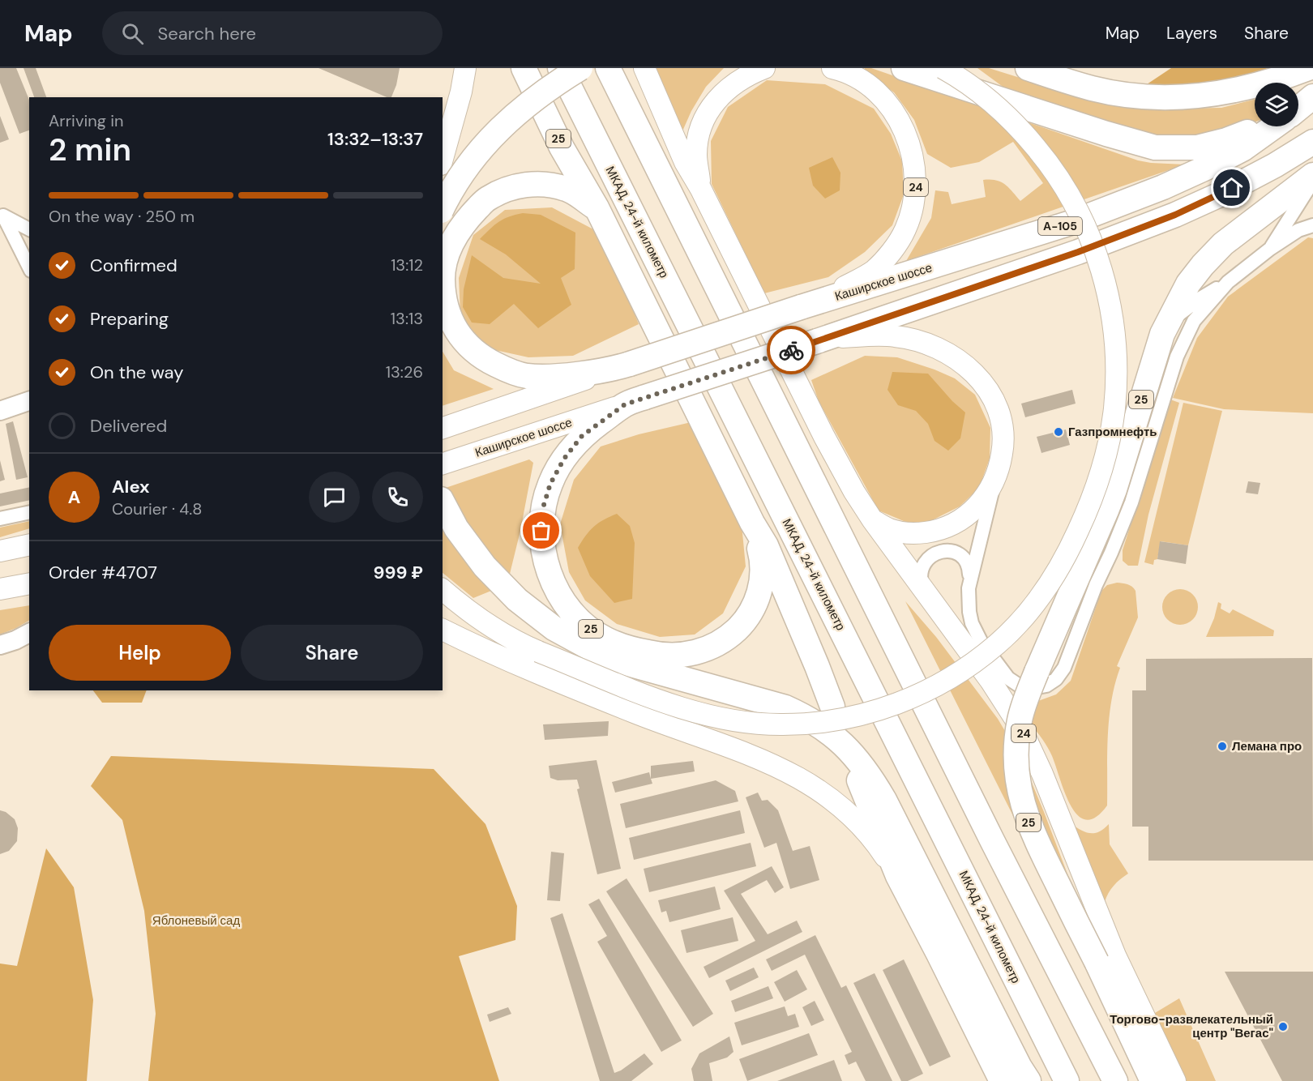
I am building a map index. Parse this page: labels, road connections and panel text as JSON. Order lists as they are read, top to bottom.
{
  "streets": {
    "highway": [
      "25",
      "МКАД, 24-й километр",
      "А-105",
      "Каширское шоссе"
    ],
    "main road": ["24"]
  },
  "crossings": [
    ["25", "Каширское шоссе"],
    ["24", "Каширское шоссе"]
  ],
  "parks": ["Яблоневый сад"],
  "places": ["Газпромнефть", "Лемана про", "Торгово-развлекательный центр \"Вегас\""],
  "page": {
    "header": "Map",
    "search": "Search here",
    "nav": ["Map", "Layers", "Share"],
    "heading": ["2 min", "Arriving in", "13:32–13:37"],
    "panel": [
      "Alex",
      "Courier · 4.8",
      "Order #4707",
      "999 ₽"
    ],
    "bar": "On the way · 250 m",
    "list": [
      ["Confirmed", "13:12"],
      ["Preparing", "13:13"],
      ["On the way", "13:26"],
      "Delivered"
    ],
    "round": "A",
    "buttons": ["Help", "Share"]
  }
}
